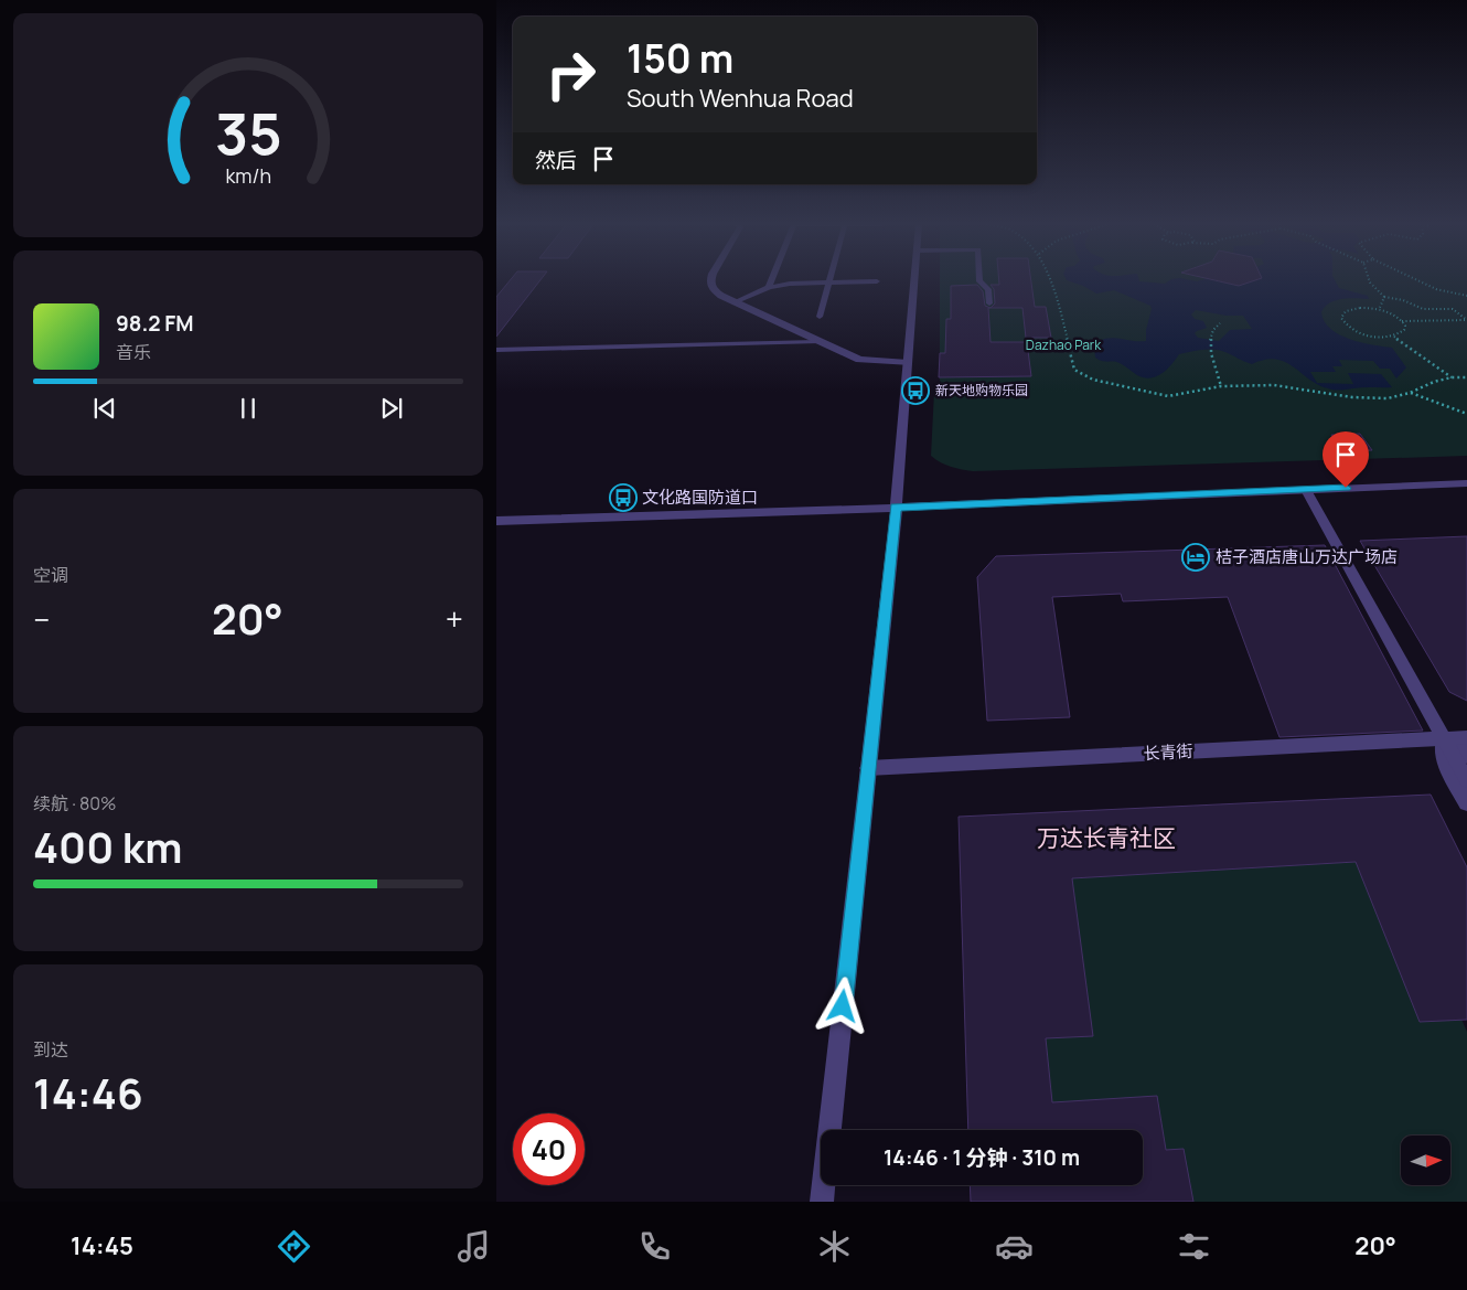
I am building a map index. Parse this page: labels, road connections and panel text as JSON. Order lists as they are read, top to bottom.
{
  "streets": {
    "street": ["长青街"]
  },
  "districts": ["万达长青社区"],
  "parks": ["Dazhao Park"],
  "places": {
    "bus stop": ["新天地购物乐园", "文化路国防道口"],
    "hotel": ["桔子酒店唐山万达广场店"]
  },
  "north": "right",
  "page": {
    "turn": ["150 m", "South Wenhua Road"],
    "then": "然后",
    "song": ["98.2 FM", "音乐"],
    "tile": [
      "空调",
      ["续航 · 80%", "400 km"],
      ["到达", "14:46"]
    ],
    "heat": ["−", "20°", "+"],
    "limit": "40",
    "trip": "14:46 · 1 分钟 · 310 m",
    "tabs": ["14:45", "20°"],
    "gauge": ["35", "km/h"]
  }
}
